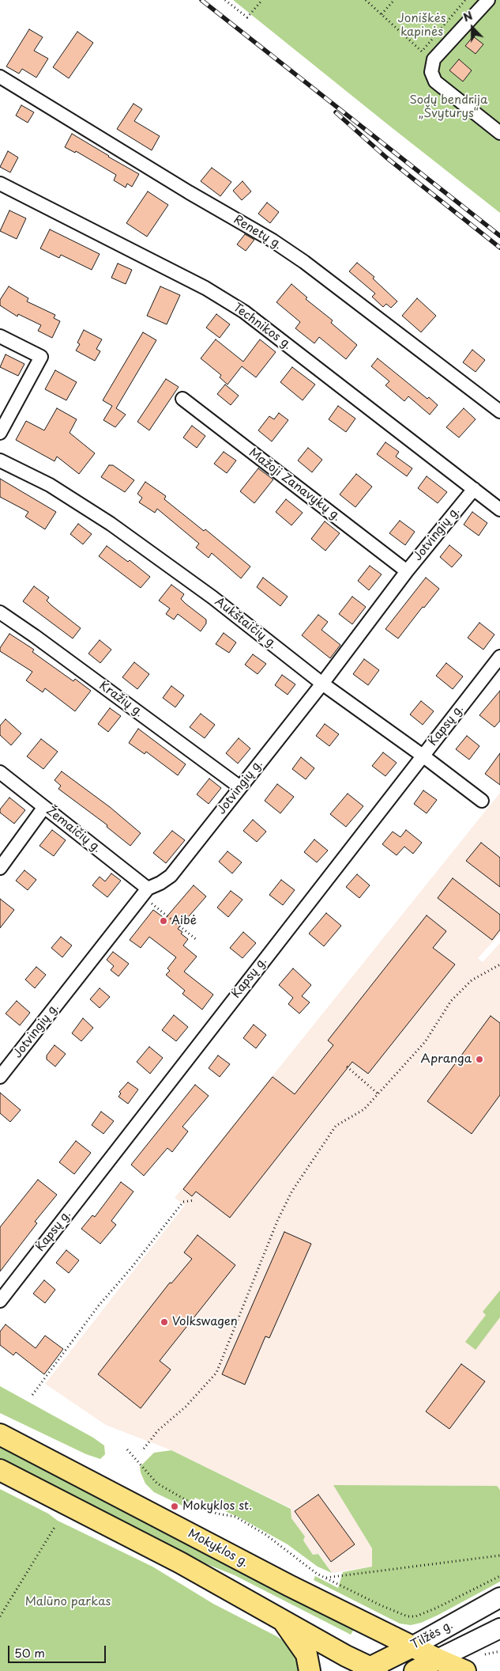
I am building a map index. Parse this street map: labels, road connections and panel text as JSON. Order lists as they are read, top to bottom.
{
  "streets": {
    "main road": ["Mokyklos g.", "Tilžės g."],
    "street": [
      "Renetų g.",
      "Technikos g.",
      "Mažoji Zanavykų g.",
      "Jotvingių g.",
      "Aukštaičių g.",
      "Kražių g.",
      "Kapsų g.",
      "Žemaičių g."
    ]
  },
  "crossings": [
    ["Technikos g.", "Jotvingių g."],
    ["Mažoji Zanavykų g.", "Jotvingių g."],
    ["Jotvingių g.", "Aukštaičių g."],
    ["Jotvingių g.", "Kražių g."],
    ["Jotvingių g.", "Žemaičių g."],
    ["Aukštaičių g.", "Kapsų g."],
    ["Mokyklos g.", "Tilžės g."]
  ],
  "parks": ["Joniškės kapinės", "Sodų bendrija „Švyturys“", "Malūno parkas"],
  "places": [
    "Aibė",
    "Apranga",
    "Volkswagen",
    "Mokyklos st."
  ],
  "scale_bar": "50 m",
  "north": "top"
}
